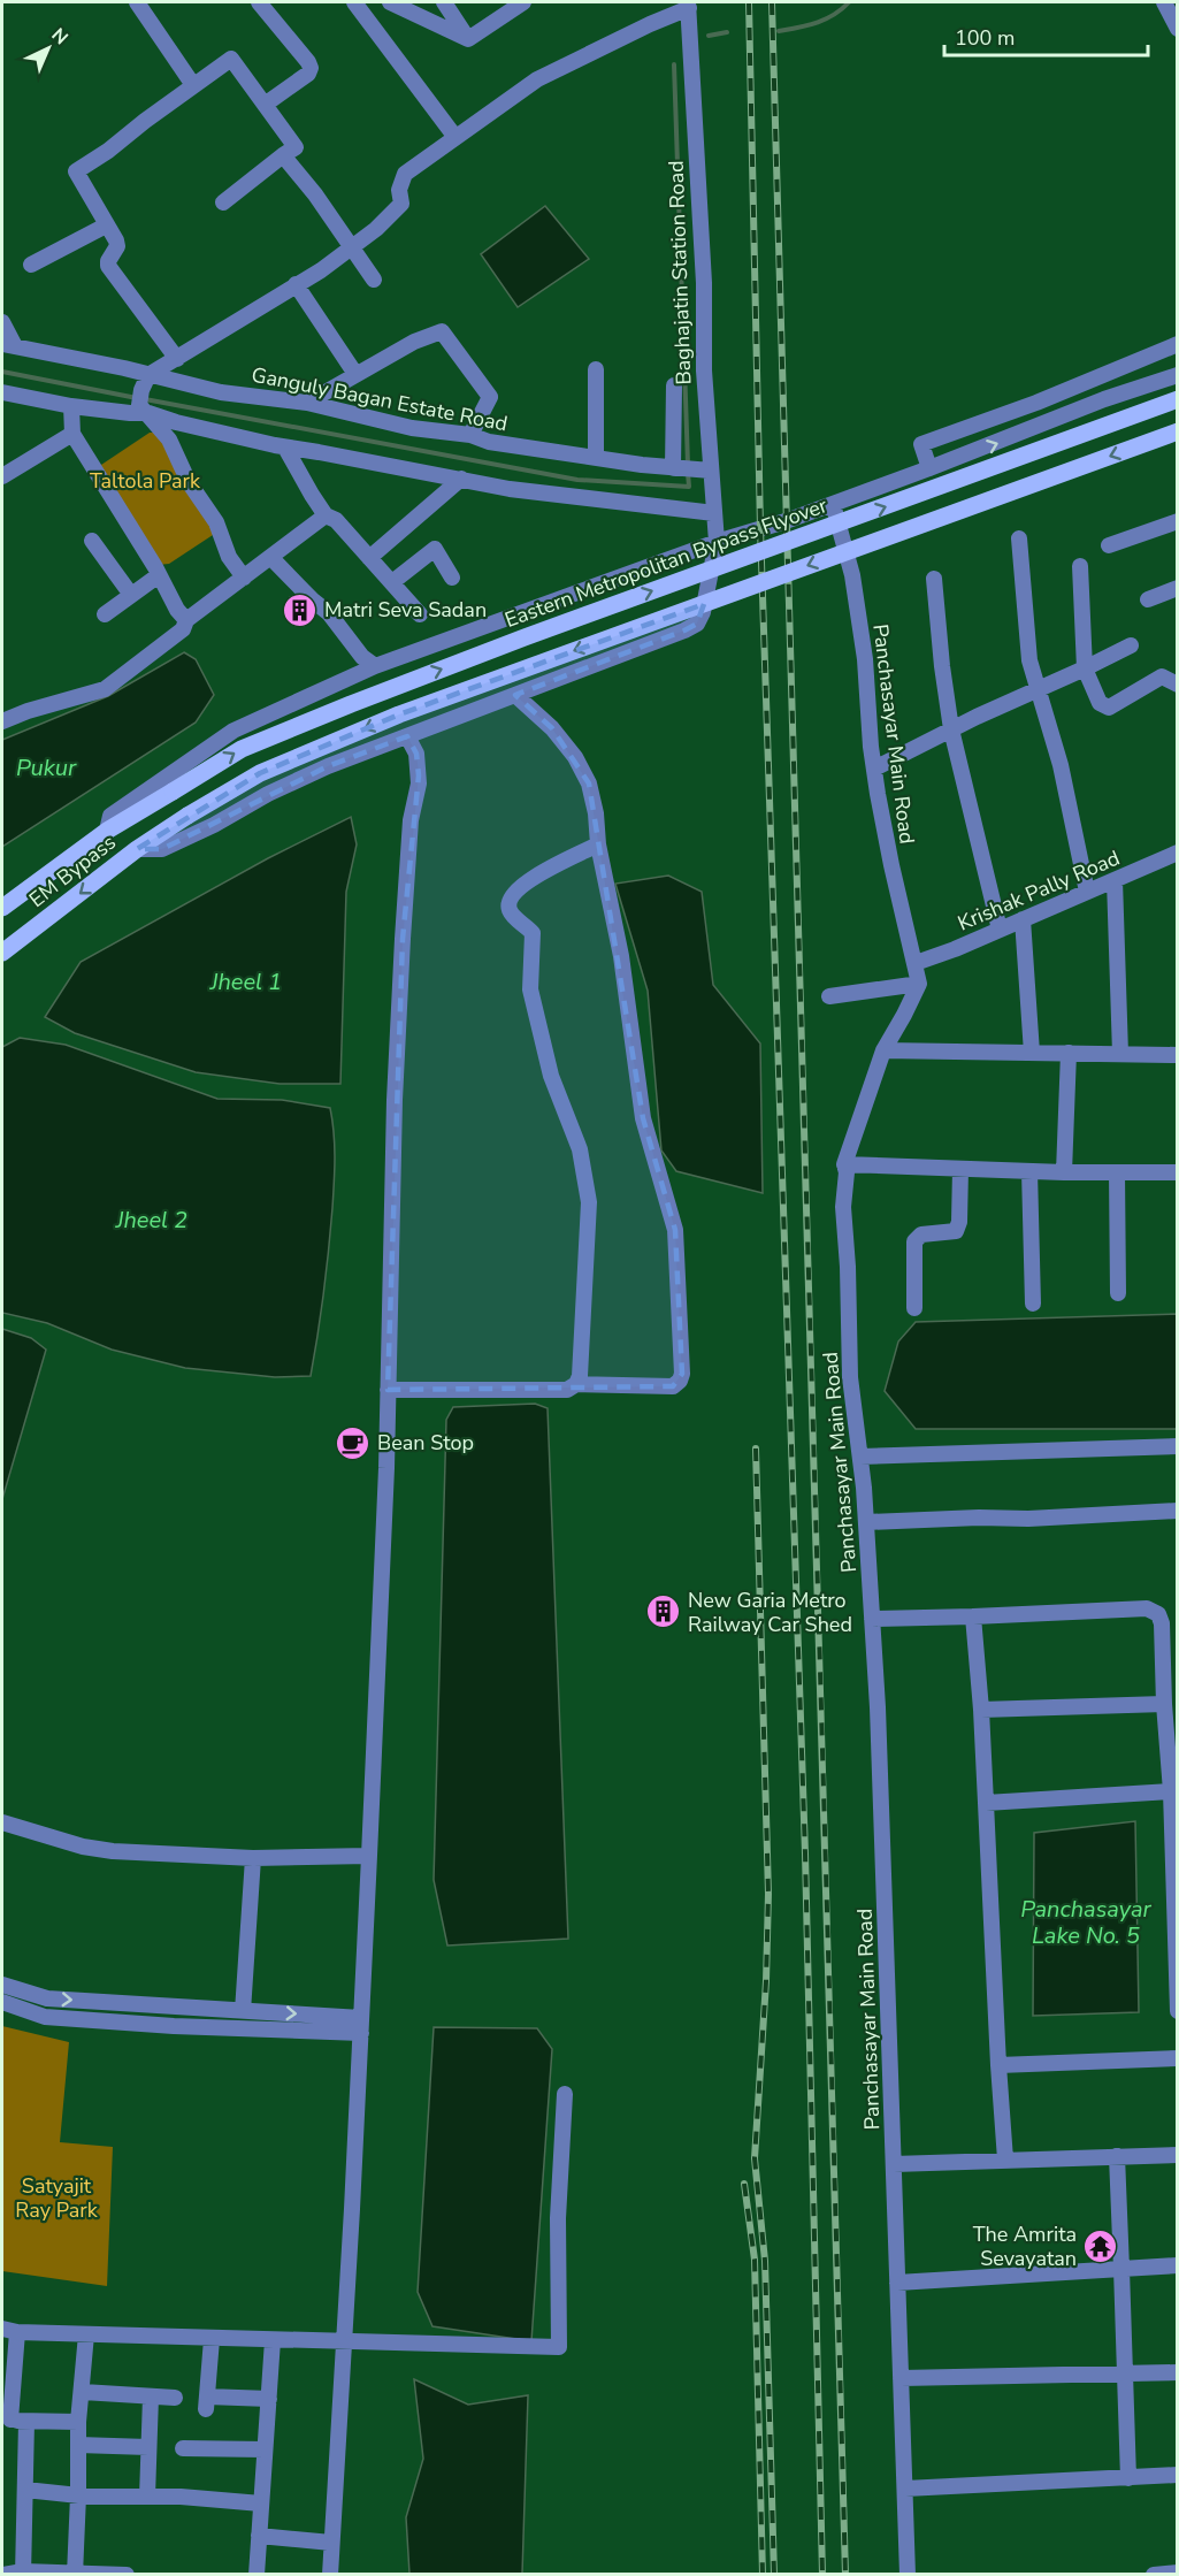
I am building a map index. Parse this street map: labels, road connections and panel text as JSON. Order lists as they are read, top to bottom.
{
  "streets": {
    "main road": ["Eastern Metropolitan Bypass Flyover", "EM Bypass"],
    "street": [
      "Baghajatin Station Road",
      "Ganguly Bagan Estate Road",
      "Panchasayar Main Road",
      "Krishak Pally Road"
    ]
  },
  "crossings": [
    ["Baghajatin Station Road", "Ganguly Bagan Estate Road"],
    ["Panchasayar Main Road", "Krishak Pally Road"]
  ],
  "one_way": ["EM Bypass"],
  "water": [
    "Pukur",
    "Jheel 1",
    "Jheel 2",
    "Panchasayar Lake No. 5"
  ],
  "parks": ["Taltola Park", "Satyajit Ray Park"],
  "places": {
    "building": ["Matri Seva Sadan", "New Garia Metro Railway Car Shed"],
    "cafe": ["Bean Stop"],
    "temple": ["The Amrita Sevayatan"]
  },
  "scale_bar": "100 m",
  "north": "top right"
}
